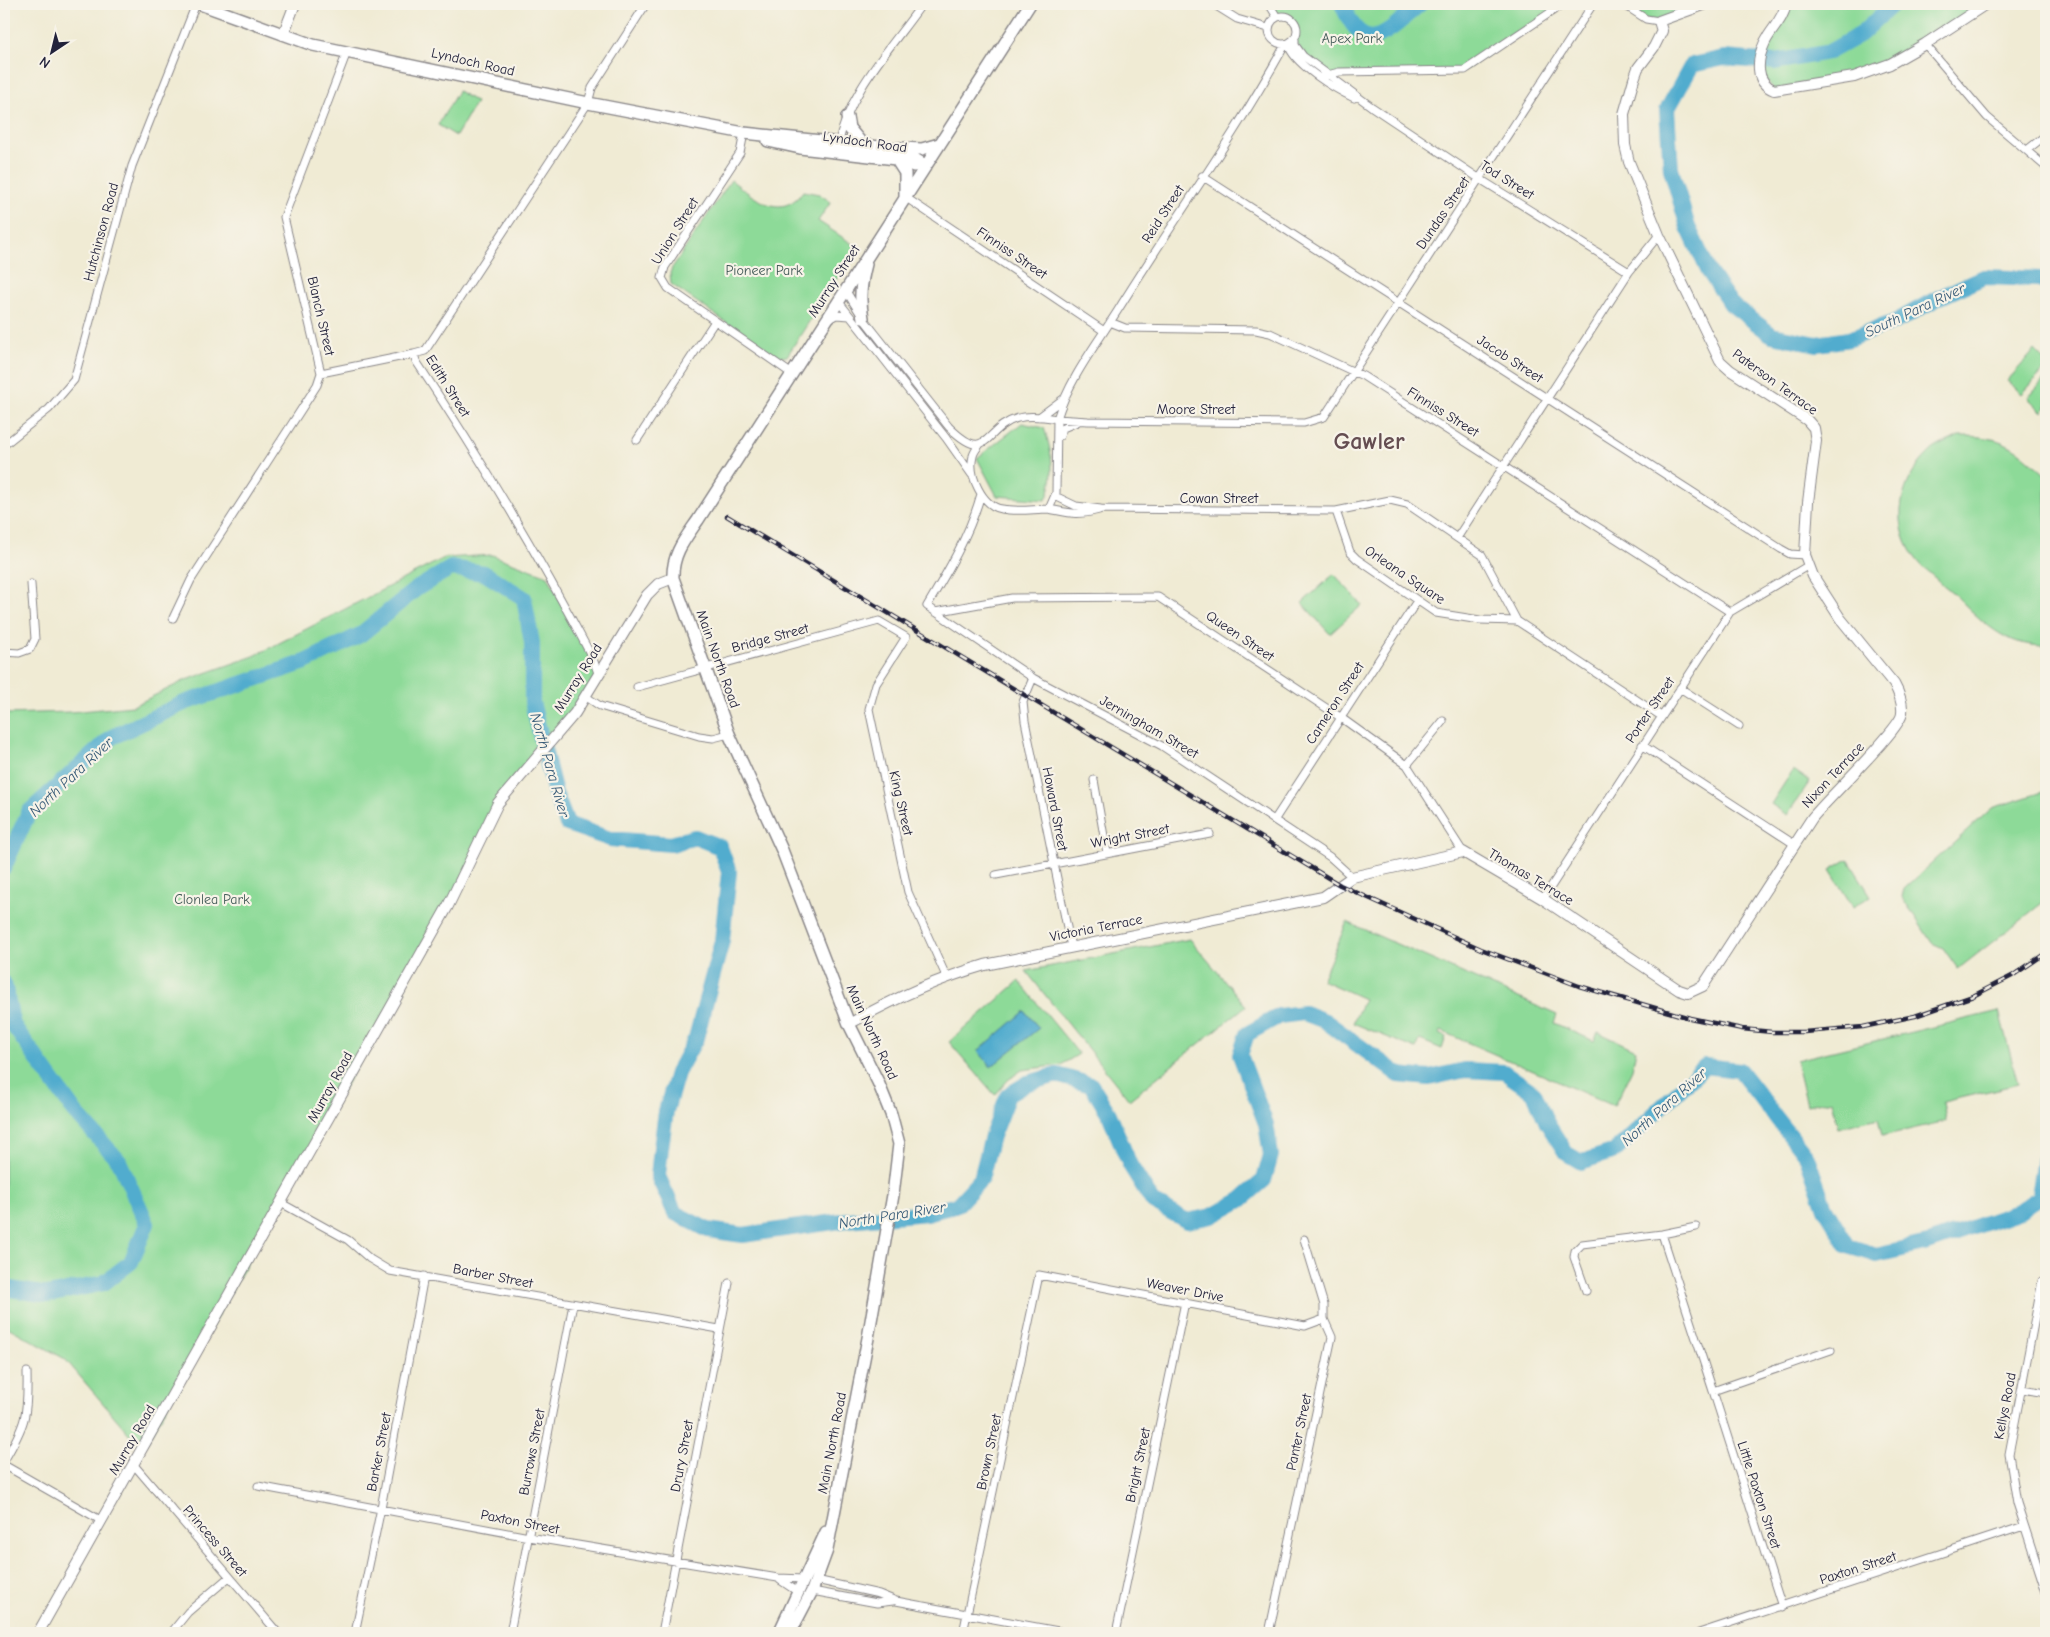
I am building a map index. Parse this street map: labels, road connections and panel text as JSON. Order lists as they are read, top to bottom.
{
  "streets": {
    "main road": ["Lyndoch Road", "Murray Street", "Main North Road"],
    "street": [
      "Tod Street",
      "Dundas Street",
      "Reid Street",
      "Union Street",
      "Hutchinson Road",
      "Finniss Street",
      "Blanch Street",
      "Jacob Street",
      "Paterson Terrace",
      "Edith Street",
      "Moore Street",
      "Cowan Street",
      "Orleana Square",
      "Queen Street",
      "Bridge Street",
      "Murray Road",
      "Cameron Street",
      "Porter Street",
      "Jerningham Street",
      "Nixon Terrace",
      "King Street",
      "Howard Street",
      "Wright Street",
      "Thomas Terrace",
      "Victoria Terrace",
      "Barber Street",
      "Weaver Drive",
      "Kellys Road",
      "Panter Street",
      "Barker Street",
      "Burrows Street",
      "Brown Street",
      "Drury Street",
      "Bright Street",
      "Little Paxton Street",
      "Paxton Street",
      "Princess Street"
    ]
  },
  "crossings": [
    ["Lyndoch Road", "Union Street"],
    ["Lyndoch Road", "Hutchinson Road"],
    ["Lyndoch Road", "Murray Street"],
    ["Lyndoch Road", "Blanch Street"],
    ["Lyndoch Road", "Edith Street"],
    ["Tod Street", "Dundas Street"],
    ["Tod Street", "Reid Street"],
    ["Dundas Street", "Finniss Street"],
    ["Dundas Street", "Jacob Street"],
    ["Dundas Street", "Moore Street"],
    ["Reid Street", "Finniss Street"],
    ["Reid Street", "Jacob Street"],
    ["Reid Street", "Moore Street"],
    ["Reid Street", "Cowan Street"],
    ["Reid Street", "Jerningham Street"],
    ["Union Street", "Murray Street"],
    ["Finniss Street", "Murray Street"],
    ["Finniss Street", "Porter Street"],
    ["Murray Street", "Main North Road"],
    ["Murray Street", "Murray Road"],
    ["Jacob Street", "Paterson Terrace"],
    ["Jacob Street", "Porter Street"],
    ["Jacob Street", "Nixon Terrace"],
    ["Paterson Terrace", "Porter Street"],
    ["Paterson Terrace", "Nixon Terrace"],
    ["Edith Street", "Murray Road"],
    ["Moore Street", "Cowan Street"],
    ["Moore Street", "Jerningham Street"],
    ["Cowan Street", "Orleana Square"],
    ["Cowan Street", "Jerningham Street"],
    ["Orleana Square", "Cameron Street"],
    ["Queen Street", "Cameron Street"],
    ["Queen Street", "Jerningham Street"],
    ["Queen Street", "Thomas Terrace"],
    ["Bridge Street", "Main North Road"],
    ["Bridge Street", "King Street"],
    ["Main North Road", "Murray Road"],
    ["Main North Road", "Victoria Terrace"],
    ["Main North Road", "Paxton Street"],
    ["Murray Road", "Barber Street"],
    ["Murray Road", "Princess Street"],
    ["Cameron Street", "Jerningham Street"],
    ["Porter Street", "Nixon Terrace"],
    ["Porter Street", "Thomas Terrace"],
    ["Jerningham Street", "Howard Street"],
    ["Jerningham Street", "Victoria Terrace"],
    ["Nixon Terrace", "Thomas Terrace"],
    ["King Street", "Victoria Terrace"],
    ["Howard Street", "Wright Street"],
    ["Howard Street", "Victoria Terrace"],
    ["Barber Street", "Barker Street"],
    ["Barber Street", "Burrows Street"],
    ["Barber Street", "Drury Street"],
    ["Weaver Drive", "Panter Street"],
    ["Weaver Drive", "Brown Street"],
    ["Weaver Drive", "Bright Street"],
    ["Kellys Road", "Paxton Street"],
    ["Barker Street", "Paxton Street"],
    ["Burrows Street", "Paxton Street"],
    ["Drury Street", "Paxton Street"],
    ["Little Paxton Street", "Paxton Street"]
  ],
  "districts": ["Gawler"],
  "water": ["South Para River", "North Para River"],
  "parks": ["Apex Park", "Pioneer Park", "Clonlea Park"],
  "north": "bottom left"
}
